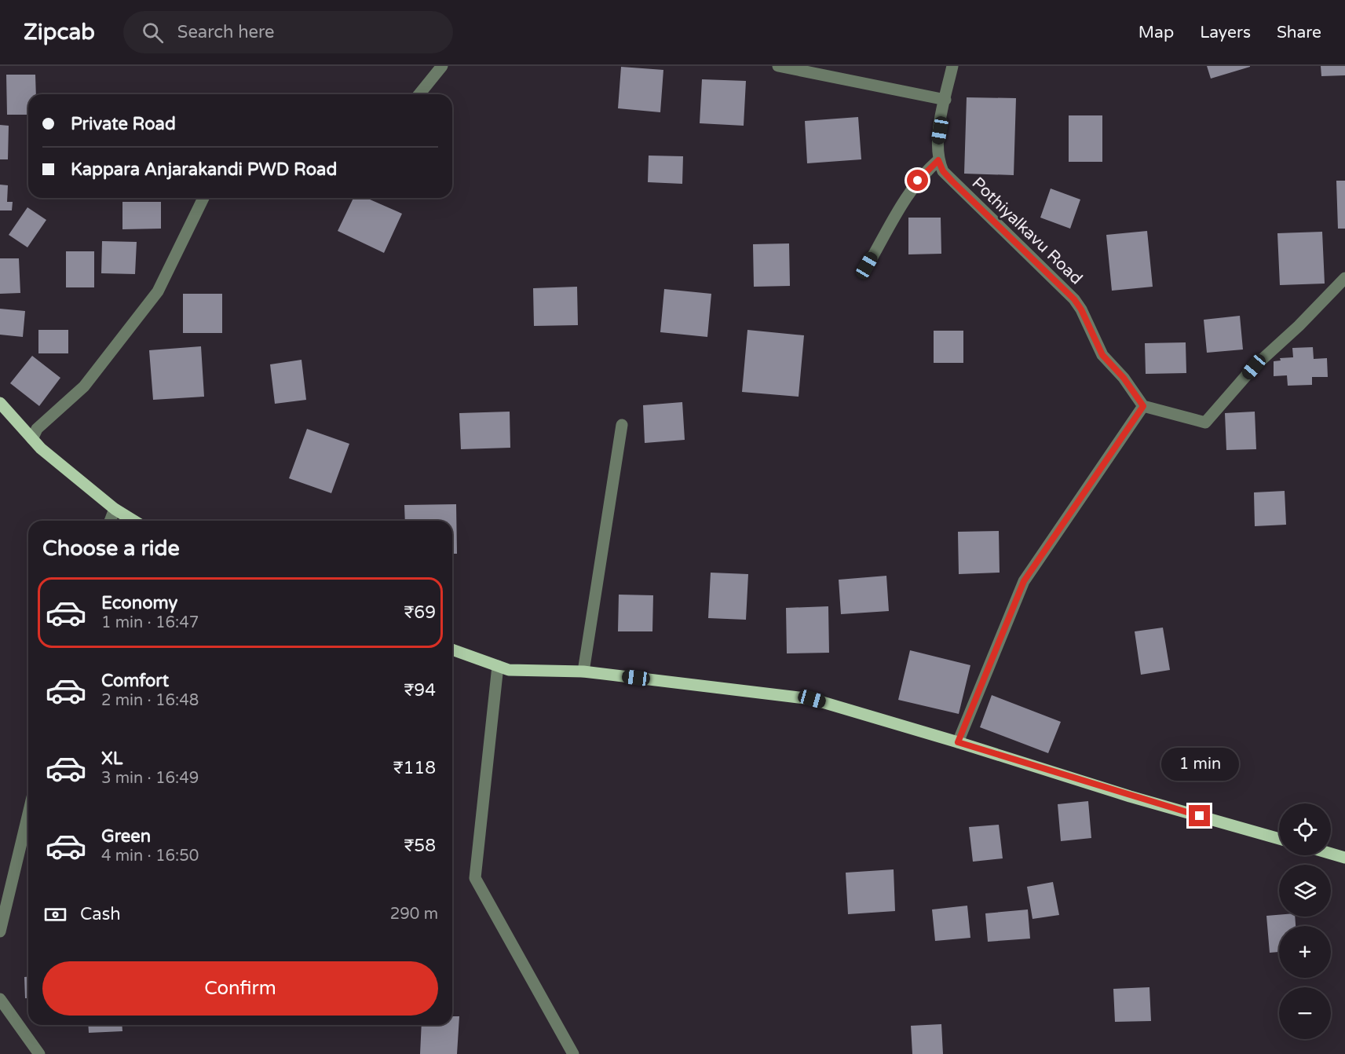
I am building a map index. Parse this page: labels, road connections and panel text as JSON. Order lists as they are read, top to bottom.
{
  "streets": {
    "street": ["Pothiyalkavu Road"]
  },
  "page": {
    "header": "Zipcab",
    "search": "Search here",
    "nav": ["Map", "Layers", "Share"],
    "banner": ["Private Road", "Kappara Anjarakandi PWD Road"],
    "heading": "Choose a ride",
    "list": [
      {
        "name": "Economy",
        "note": "1 min · 16:47",
        "value": "₹69"
      },
      {
        "name": "Comfort",
        "note": "2 min · 16:48",
        "value": "₹94"
      },
      {
        "name": "XL",
        "note": "3 min · 16:49",
        "value": "₹118"
      },
      {
        "name": "Green",
        "note": "4 min · 16:50",
        "value": "₹58"
      }
    ],
    "bubble": "1 min",
    "map_buttons": ["+", "−"],
    "pay": ["Cash", "290 m"],
    "buttons": "Confirm"
  }
}
